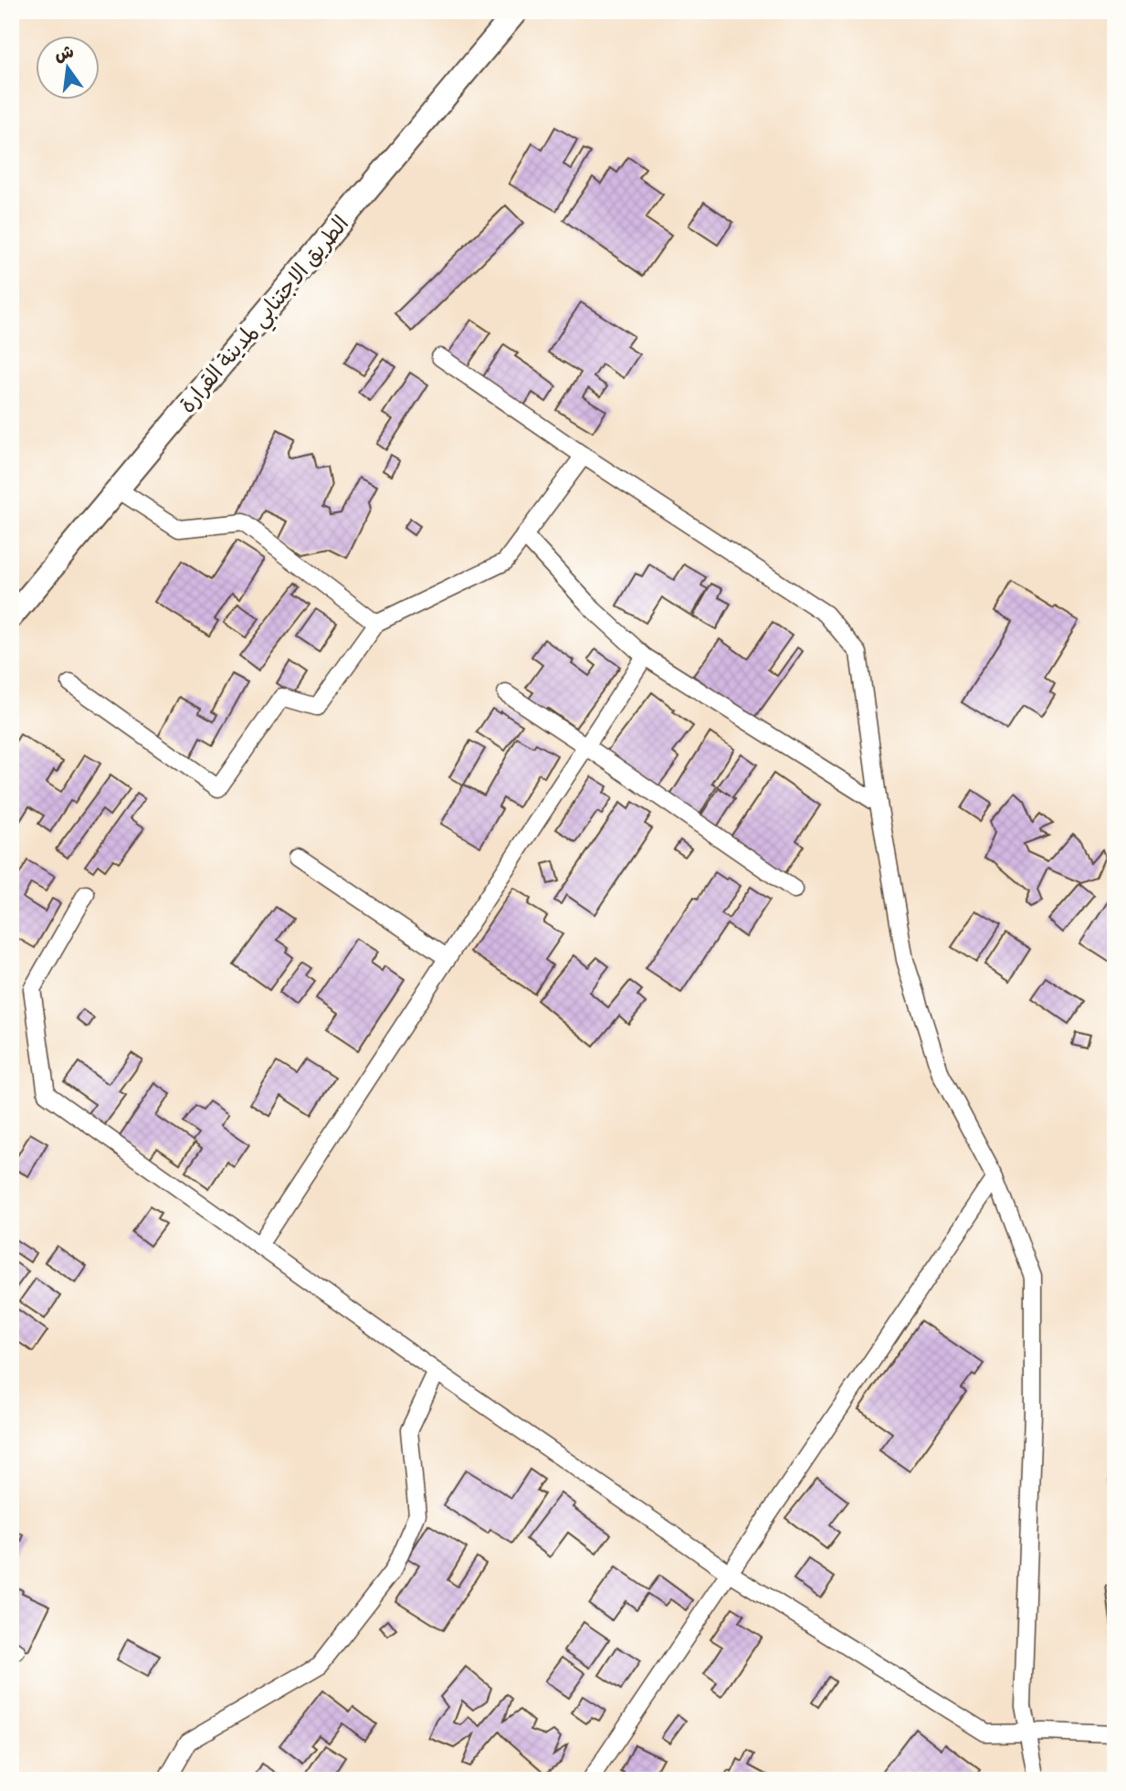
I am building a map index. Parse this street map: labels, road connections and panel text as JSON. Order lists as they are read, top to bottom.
{
  "streets": {
    "main road": ["الطريق الاجتنابي لمدينة القرارة"]
  },
  "north": "top"
}
